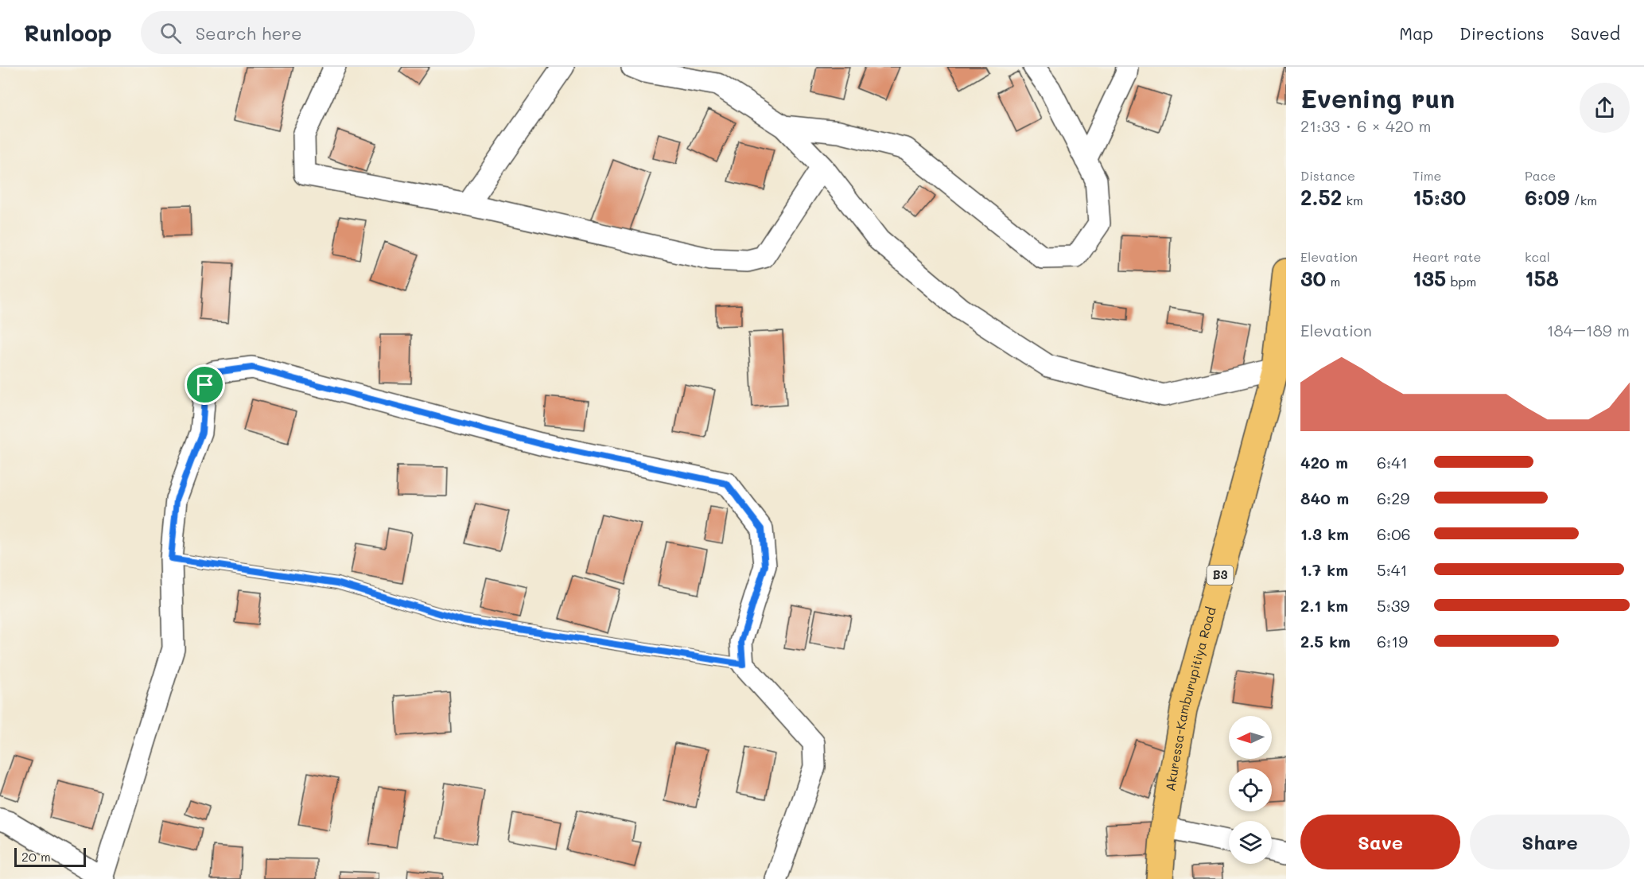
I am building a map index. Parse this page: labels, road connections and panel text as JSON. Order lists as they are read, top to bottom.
{
  "streets": {
    "main road": ["B3", "Akuressa-Kamburupitiya Road"]
  },
  "scale_bar": "20 m",
  "north": "left",
  "page": {
    "header": "Runloop",
    "search": "Search here",
    "nav": ["Map", "Directions", "Saved"],
    "heading": ["Evening run", "21:33 · 6 × 420 m"],
    "stats": [
      ["Distance", "2.52 km"],
      ["Time", "15:30"],
      ["Pace", "6:09 /km"],
      ["Elevation", "30 m"],
      ["Heart rate", "135 bpm"],
      ["kcal", "158"]
    ],
    "chart": ["Elevation", "184–189 m"],
    "list": [
      {
        "name": "420 m",
        "note": "6:41"
      },
      {
        "name": "840 m",
        "note": "6:29"
      },
      {
        "name": "1.3 km",
        "note": "6:06"
      },
      {
        "name": "1.7 km",
        "note": "5:41"
      },
      {
        "name": "2.1 km",
        "note": "5:39"
      },
      {
        "name": "2.5 km",
        "note": "6:19"
      }
    ],
    "buttons": ["Save", "Share"],
    "scale": "20 m"
  }
}
